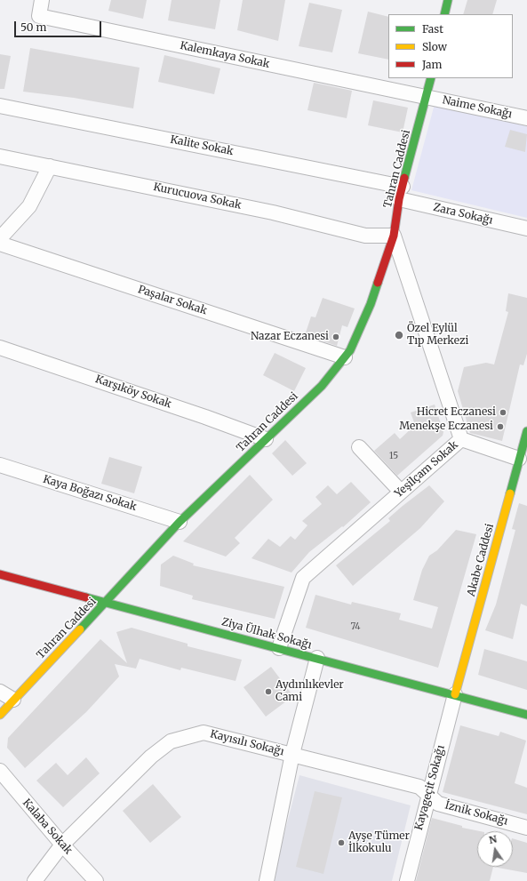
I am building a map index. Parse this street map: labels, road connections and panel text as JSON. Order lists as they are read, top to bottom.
{
  "streets": {
    "street": [
      "Kalemkaya Sokak",
      "Naime Sokağı",
      "Kalite Sokak",
      "Tahran Caddesi",
      "Kurucuova Sokak",
      "Zara Sokağı",
      "Paşalar Sokak",
      "Karşıköy Sokak",
      "Yeşilçam Sokak",
      "Kaya Boğazı Sokak",
      "Akabe Caddesi",
      "Ziya Ülhak Sokağı",
      "Kayısılı Sokağı",
      "Kayageçit Sokağı",
      "İznik Sokağı",
      "Kalaba Sokak"
    ]
  },
  "crossings": [
    ["Kalemkaya Sokak", "Naime Sokağı"],
    ["Kalemkaya Sokak", "Tahran Caddesi"],
    ["Naime Sokağı", "Tahran Caddesi"],
    ["Kalite Sokak", "Tahran Caddesi"],
    ["Kalite Sokak", "Zara Sokağı"],
    ["Tahran Caddesi", "Kurucuova Sokak"],
    ["Tahran Caddesi", "Zara Sokağı"],
    ["Tahran Caddesi", "Paşalar Sokak"],
    ["Tahran Caddesi", "Karşıköy Sokak"],
    ["Tahran Caddesi", "Yeşilçam Sokak"],
    ["Tahran Caddesi", "Kaya Boğazı Sokak"],
    ["Tahran Caddesi", "Ziya Ülhak Sokağı"],
    ["Kurucuova Sokak", "Yeşilçam Sokak"],
    ["Yeşilçam Sokak", "Ziya Ülhak Sokağı"],
    ["Akabe Caddesi", "Ziya Ülhak Sokağı"],
    ["Akabe Caddesi", "Kayageçit Sokağı"],
    ["Ziya Ülhak Sokağı", "Kayageçit Sokağı"],
    ["Kayısılı Sokağı", "Kayageçit Sokağı"],
    ["Kayısılı Sokağı", "İznik Sokağı"],
    ["Kayısılı Sokağı", "Kalaba Sokak"],
    ["Kayageçit Sokağı", "İznik Sokağı"]
  ],
  "places": [
    "Özel Eylül Tıp Merkezi",
    "Nazar Eczanesi",
    "Hicret Eczanesi",
    "Menekşe Eczanesi",
    "Aydınlıkevler Cami",
    "Ayşe Tümer İlkokulu"
  ],
  "house_numbers": ["15", "74"],
  "legend": ["Fast", "Slow", "Jam"],
  "scale_bar": "50 m",
  "north": "top"
}
